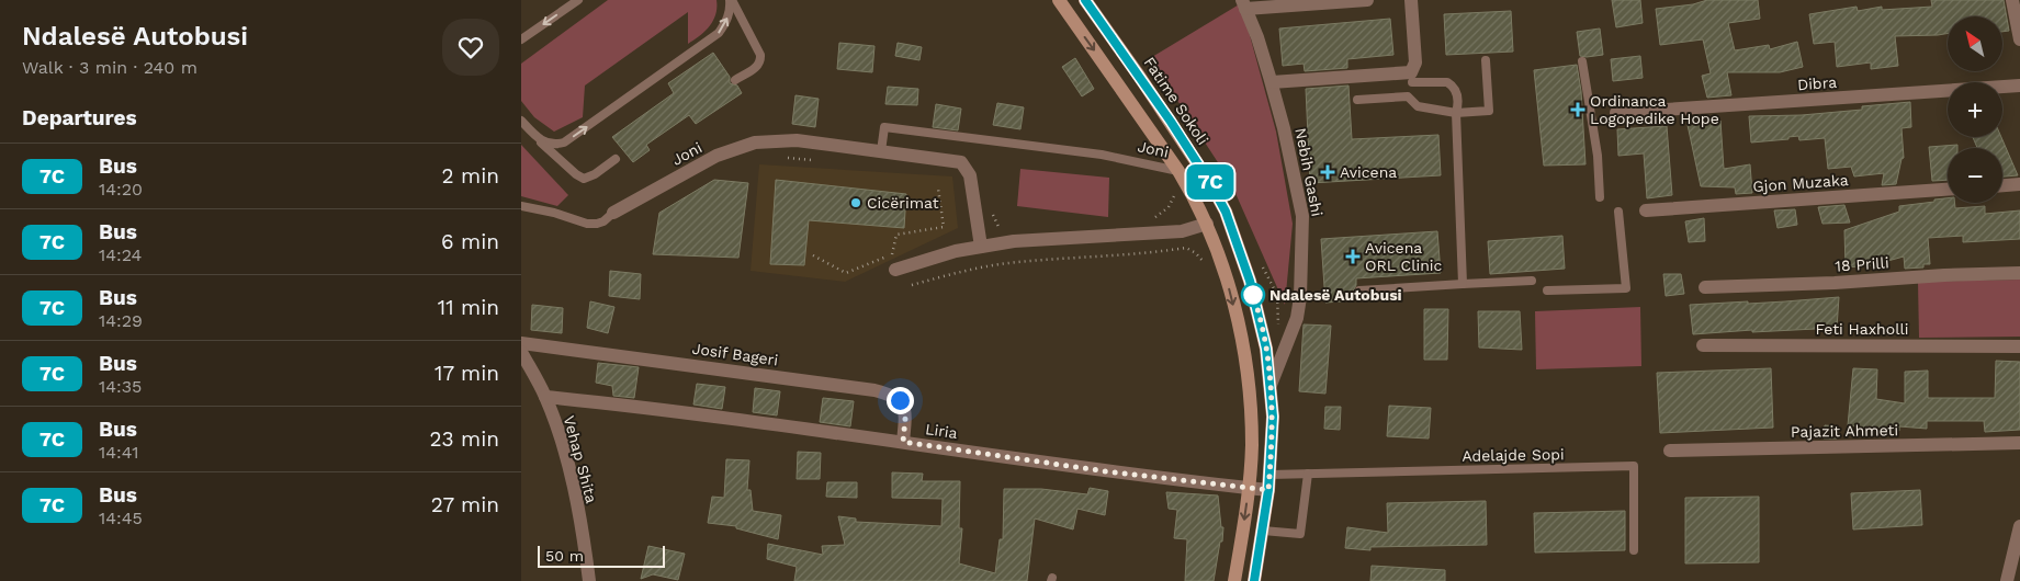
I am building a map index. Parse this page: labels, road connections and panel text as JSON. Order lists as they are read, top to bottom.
{
  "streets": {
    "street": [
      "Dibra",
      "Fatime Sokoli",
      "Joni",
      "Nebih Gashi",
      "Gjon Muzaka",
      "18 Prilli",
      "Feti Haxholli",
      "Josif Bageri",
      "Liria",
      "Pajazit Ahmeti",
      "Vehap Shita"
    ],
    "lane": ["Adelajde Sopi"]
  },
  "crossings": [
    ["Fatime Sokoli", "Nebih Gashi"],
    ["Fatime Sokoli", "Liria"],
    ["Fatime Sokoli", "Adelajde Sopi"],
    ["Josif Bageri", "Liria"],
    ["Liria", "Vehap Shita"]
  ],
  "places": {
    "health": ["Ordinanca Logopedike Hope", "Avicena", "Avicena ORL Clinic"],
    "other": ["Cicërimat", "Ndalesë Autobusi"]
  },
  "lines": ["bus line 7C"],
  "scale_bar": "50 m",
  "north": "top left",
  "page": {
    "heading": [
      ["Ndalesë Autobusi", "Walk · 3 min · 240 m"],
      "Departures"
    ],
    "on_map": "7C",
    "map_buttons": ["+", "−"],
    "list": [
      {
        "mark": "7C",
        "name": "Bus",
        "note": "14:20",
        "value": "2 min"
      },
      {
        "mark": "7C",
        "name": "Bus",
        "note": "14:24",
        "value": "6 min"
      },
      {
        "mark": "7C",
        "name": "Bus",
        "note": "14:29",
        "value": "11 min"
      },
      {
        "mark": "7C",
        "name": "Bus",
        "note": "14:35",
        "value": "17 min"
      },
      {
        "mark": "7C",
        "name": "Bus",
        "note": "14:41",
        "value": "23 min"
      },
      {
        "mark": "7C",
        "name": "Bus",
        "note": "14:45",
        "value": "27 min"
      }
    ],
    "scale": "50 m"
  }
}
